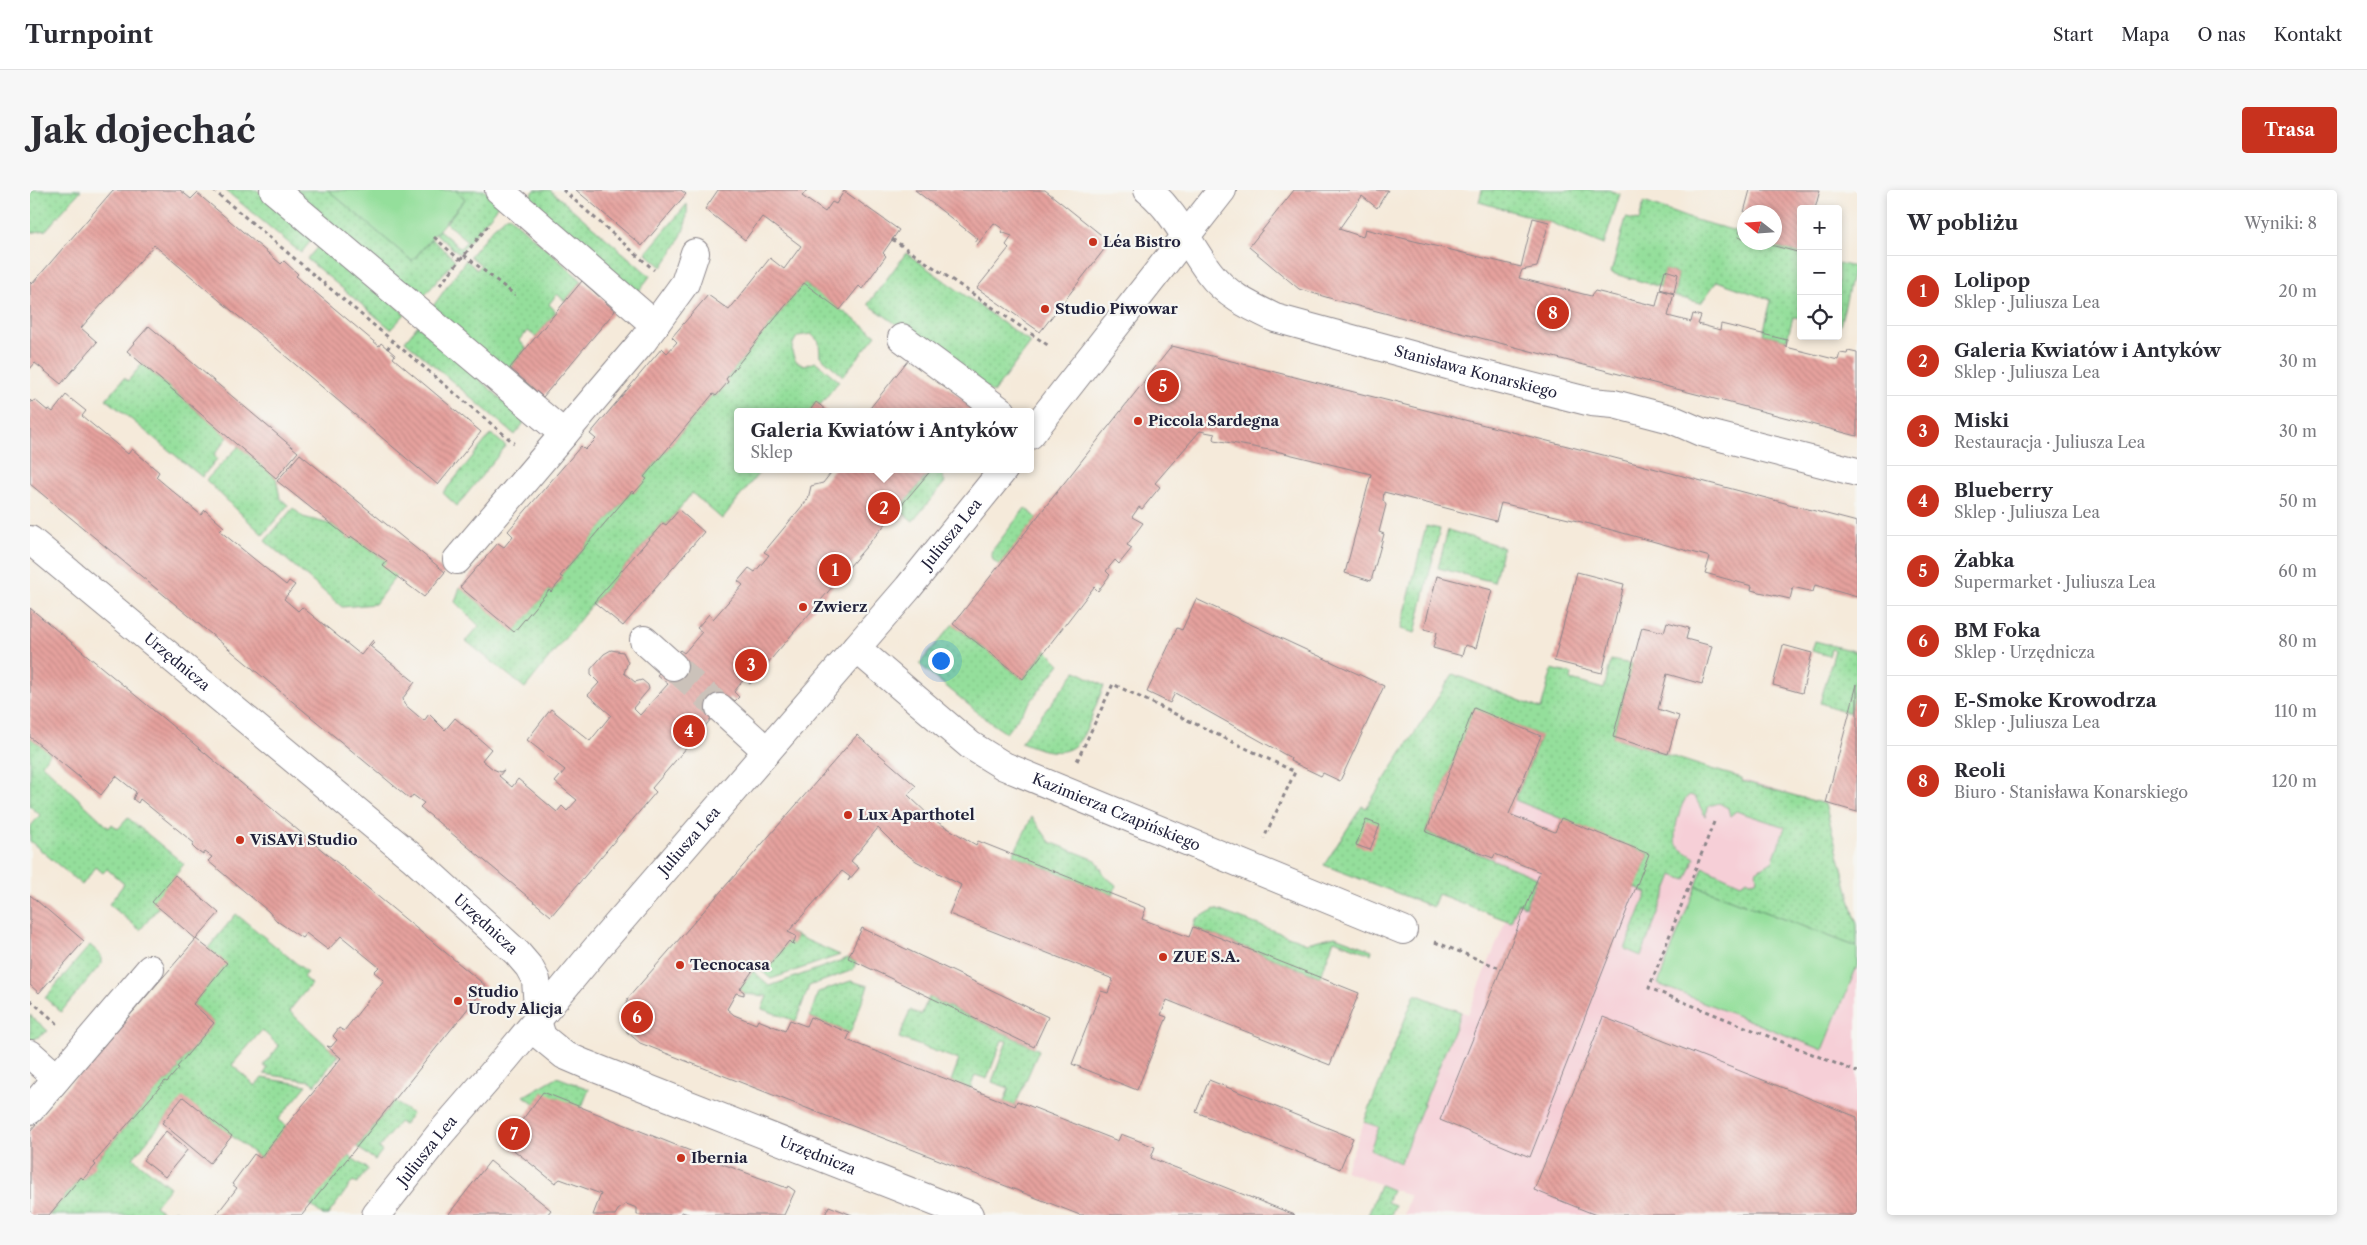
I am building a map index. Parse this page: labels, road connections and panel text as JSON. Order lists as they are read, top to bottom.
{
  "streets": {
    "street": [
      "Stanisława Konarskiego",
      "Juliusza Lea",
      "Urzędnicza",
      "Kazimierza Czapińskiego"
    ]
  },
  "crossings": [
    ["Juliusza Lea", "Urzędnicza"],
    ["Juliusza Lea", "Kazimierza Czapińskiego"]
  ],
  "places": [
    "Léa Bistro",
    "Studio Piwowar",
    "Piccola Sardegna",
    "Zwierz",
    "Lux Aparthotel",
    "ViSAVi Studio",
    "ZUE S.A.",
    "Tecnocasa",
    "Studio Urody Alicja",
    "Ibernia"
  ],
  "north": "left",
  "page": {
    "header": "Turnpoint",
    "nav": [
      "Start",
      "Mapa",
      "O nas",
      "Kontakt"
    ],
    "buttons": "Trasa",
    "title": "Jak dojechać",
    "heading": ["W pobliżu", "Wyniki: 8"],
    "map_buttons": ["+", "−"],
    "list": [
      {
        "mark": "1",
        "name": "Lolipop",
        "note": "Sklep · Juliusza Lea",
        "value": "20 m"
      },
      {
        "mark": "2",
        "name": "Galeria Kwiatów i Antyków",
        "note": "Sklep · Juliusza Lea",
        "value": "30 m"
      },
      {
        "mark": "3",
        "name": "Miski",
        "note": "Restauracja · Juliusza Lea",
        "value": "30 m"
      },
      {
        "mark": "4",
        "name": "Blueberry",
        "note": "Sklep · Juliusza Lea",
        "value": "50 m"
      },
      {
        "mark": "5",
        "name": "Żabka",
        "note": "Supermarket · Juliusza Lea",
        "value": "60 m"
      },
      {
        "mark": "6",
        "name": "BM Foka",
        "note": "Sklep · Urzędnicza",
        "value": "80 m"
      },
      {
        "mark": "7",
        "name": "E-Smoke Krowodrza",
        "note": "Sklep · Juliusza Lea",
        "value": "110 m"
      },
      {
        "mark": "8",
        "name": "Reoli",
        "note": "Biuro · Stanisława Konarskiego",
        "value": "120 m"
      }
    ],
    "pins": [
      "8",
      "5",
      "2",
      "1",
      "3",
      "4",
      "6",
      "7"
    ],
    "popup": ["Galeria Kwiatów i Antyków", "Sklep"]
  }
}
